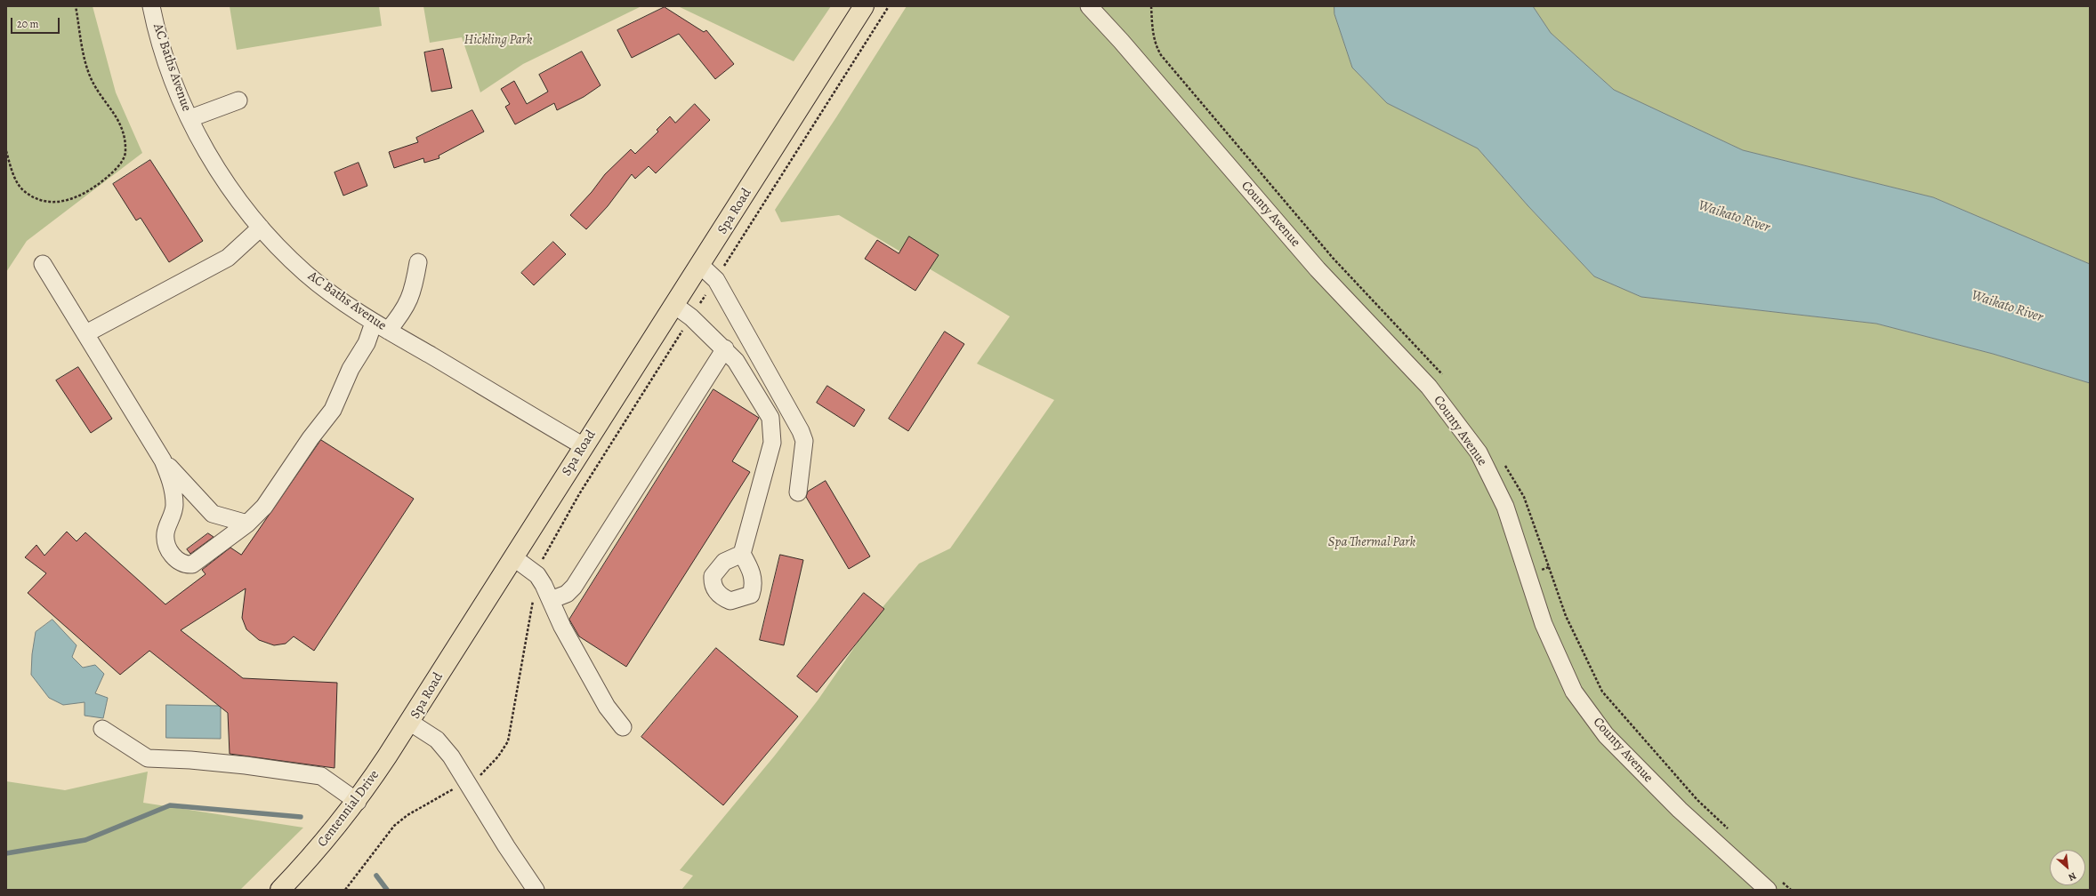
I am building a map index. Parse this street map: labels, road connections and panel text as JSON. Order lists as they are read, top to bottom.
{
  "streets": {
    "main road": ["Spa Road", "Centennial Drive"],
    "street": ["AC Baths Avenue", "County Avenue"]
  },
  "crossings": [
    ["AC Baths Avenue", "Spa Road"],
    ["Spa Road", "Centennial Drive"]
  ],
  "water": ["Waikato River"],
  "parks": ["Hickling Park", "Spa Thermal Park"],
  "scale_bar": "20 m",
  "north": "bottom right"
}
